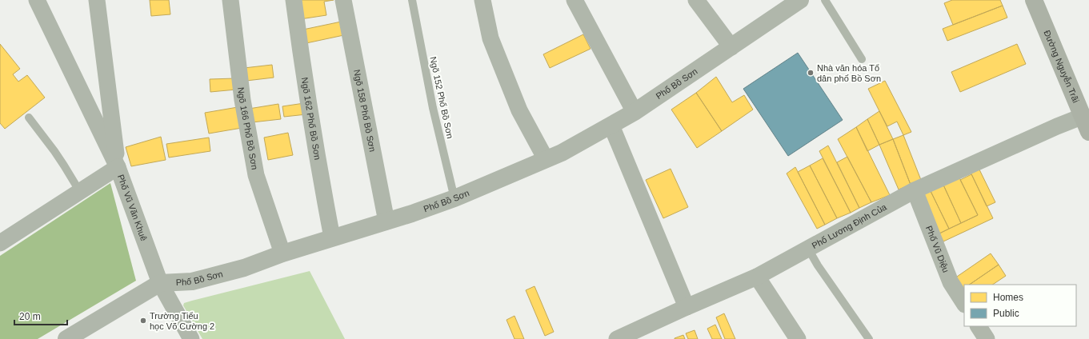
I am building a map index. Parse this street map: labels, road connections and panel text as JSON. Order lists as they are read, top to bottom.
{
  "streets": {
    "highway": ["Đường Nguyễn Trãi"],
    "street": [
      "Phố Bồ Sơn",
      "Ngõ 158 Phố Bồ Sơn",
      "Ngõ 162 Phố Bồ Sơn",
      "Ngõ 166 Phố Bồ Sơn",
      "Phố Vũ Văn Khuê",
      "Phố Lương Định Của",
      "Phố Vũ Diệu"
    ],
    "lane": ["Ngõ 152 Phố Bồ Sơn"]
  },
  "crossings": [
    ["Đường Nguyễn Trãi", "Phố Lương Định Của"],
    ["Phố Bồ Sơn", "Ngõ 152 Phố Bồ Sơn"],
    ["Phố Bồ Sơn", "Ngõ 158 Phố Bồ Sơn"],
    ["Phố Bồ Sơn", "Ngõ 162 Phố Bồ Sơn"],
    ["Phố Bồ Sơn", "Ngõ 166 Phố Bồ Sơn"],
    ["Phố Bồ Sơn", "Phố Vũ Văn Khuê"],
    ["Phố Lương Định Của", "Phố Vũ Diệu"]
  ],
  "places": ["Nhà văn hóa Tổ dân phố Bồ Sơn", "Trường Tiểu học Võ Cường 2"],
  "legend": ["Homes", "Public"],
  "scale_bar": "20 m"
}
